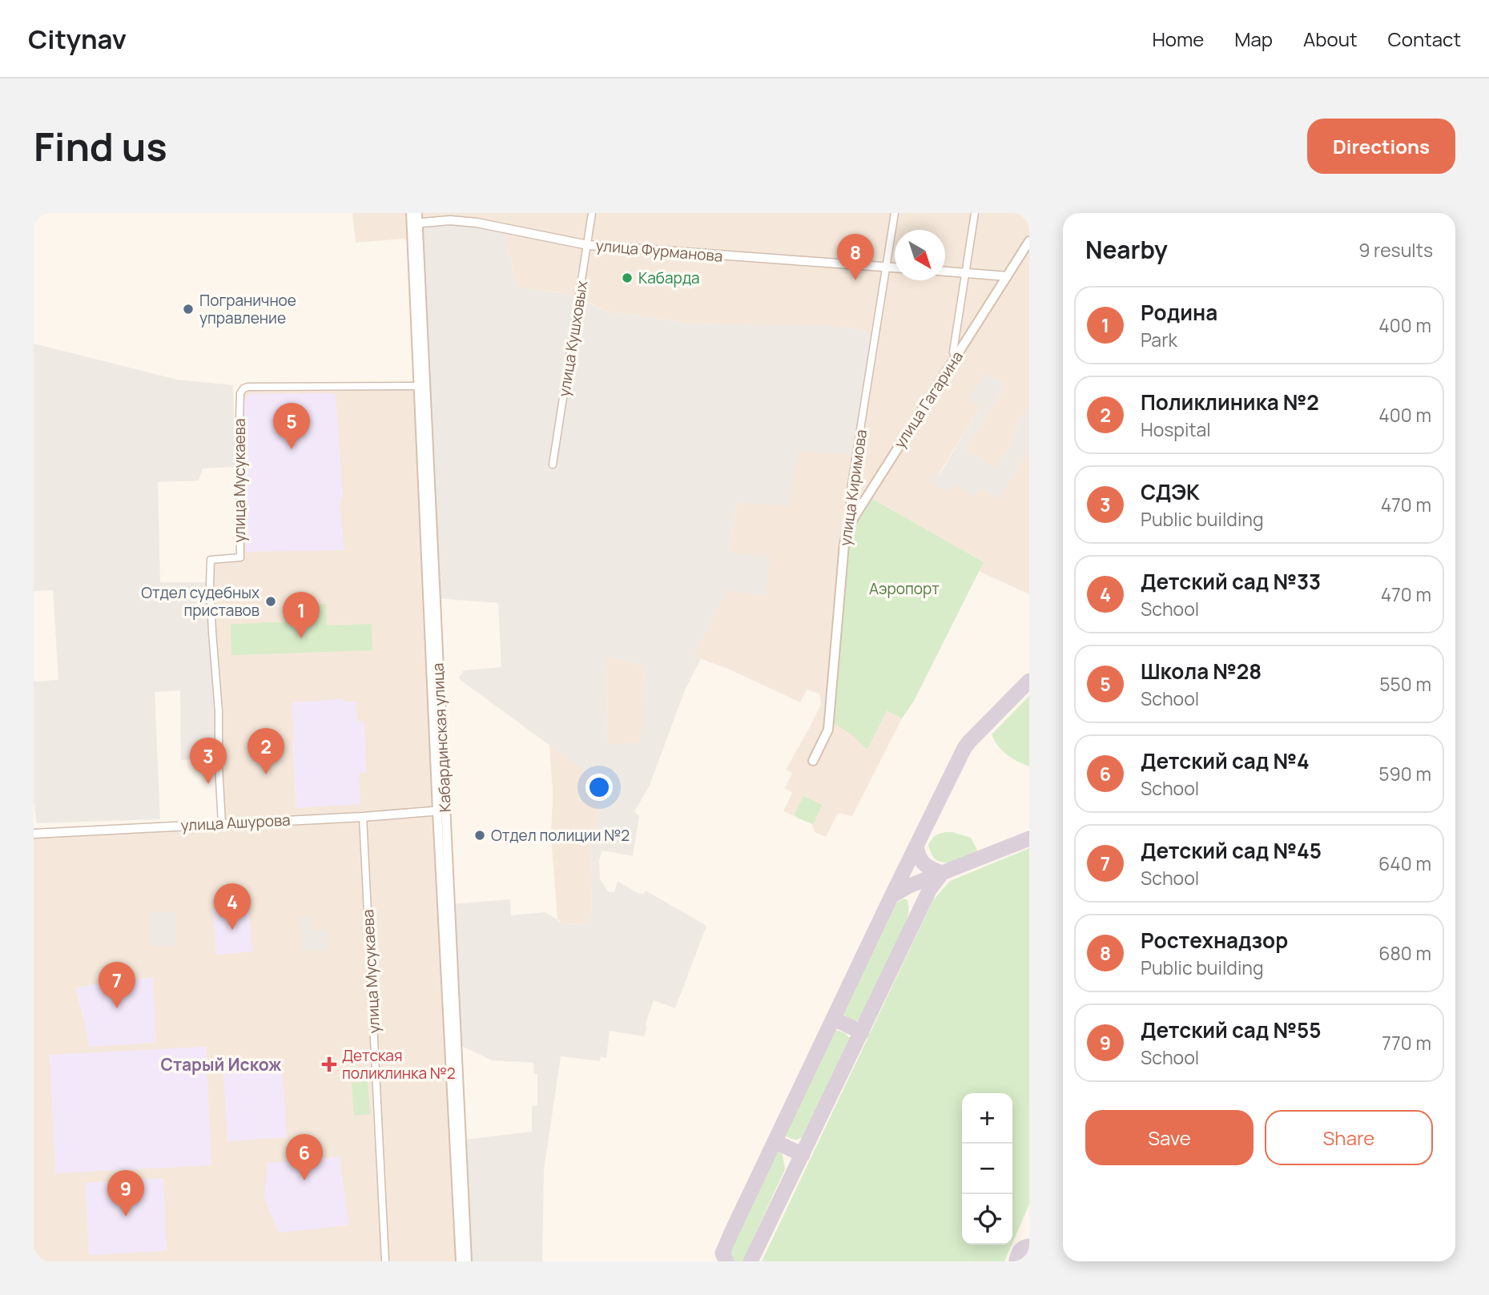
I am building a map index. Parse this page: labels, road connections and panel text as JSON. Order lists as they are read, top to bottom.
{
  "streets": {
    "main road": ["улица Гагарина", "улица Киримова", "Кабардинская улица"],
    "street": [
      "улица Фурманова",
      "улица Кушховых",
      "улица Мусукаева",
      "улица Ашурова"
    ]
  },
  "crossings": [
    ["улица Фурманова", "улица Кушховых"],
    ["улица Фурманова", "улица Киримова"],
    ["улица Фурманова", "Кабардинская улица"],
    ["улица Гагарина", "улица Киримова"],
    ["улица Мусукаева", "Кабардинская улица"],
    ["улица Мусукаева", "улица Ашурова"],
    ["Кабардинская улица", "улица Ашурова"]
  ],
  "districts": ["Старый Искож"],
  "parks": ["Аэропорт"],
  "places": {
    "other": [
      "Кабарда",
      "Пограничное управление",
      "Отдел судебных приставов",
      "Отдел полиции №2"
    ],
    "health": ["Детская поликлинка №2"]
  },
  "north": "bottom right",
  "page": {
    "header": "Citynav",
    "nav": [
      "Home",
      "Map",
      "About",
      "Contact"
    ],
    "buttons": [
      "Directions",
      ["Save", "Share"]
    ],
    "title": "Find us",
    "heading": ["Nearby", "9 results"],
    "pins": [
      "8",
      "5",
      "1",
      "2",
      "3",
      "4",
      "7",
      "6",
      "9"
    ],
    "list": [
      {
        "mark": "1",
        "name": "Родина",
        "note": "Park",
        "value": "400 m"
      },
      {
        "mark": "2",
        "name": "Поликлиника №2",
        "note": "Hospital",
        "value": "400 m"
      },
      {
        "mark": "3",
        "name": "СДЭК",
        "note": "Public building",
        "value": "470 m"
      },
      {
        "mark": "4",
        "name": "Детский сад №33",
        "note": "School",
        "value": "470 m"
      },
      {
        "mark": "5",
        "name": "Школа №28",
        "note": "School",
        "value": "550 m"
      },
      {
        "mark": "6",
        "name": "Детский сад №4",
        "note": "School",
        "value": "590 m"
      },
      {
        "mark": "7",
        "name": "Детский сад №45",
        "note": "School",
        "value": "640 m"
      },
      {
        "mark": "8",
        "name": "Ростехнадзор",
        "note": "Public building",
        "value": "680 m"
      },
      {
        "mark": "9",
        "name": "Детский сад №55",
        "note": "School",
        "value": "770 m"
      }
    ],
    "map_buttons": ["+", "−"]
  }
}
